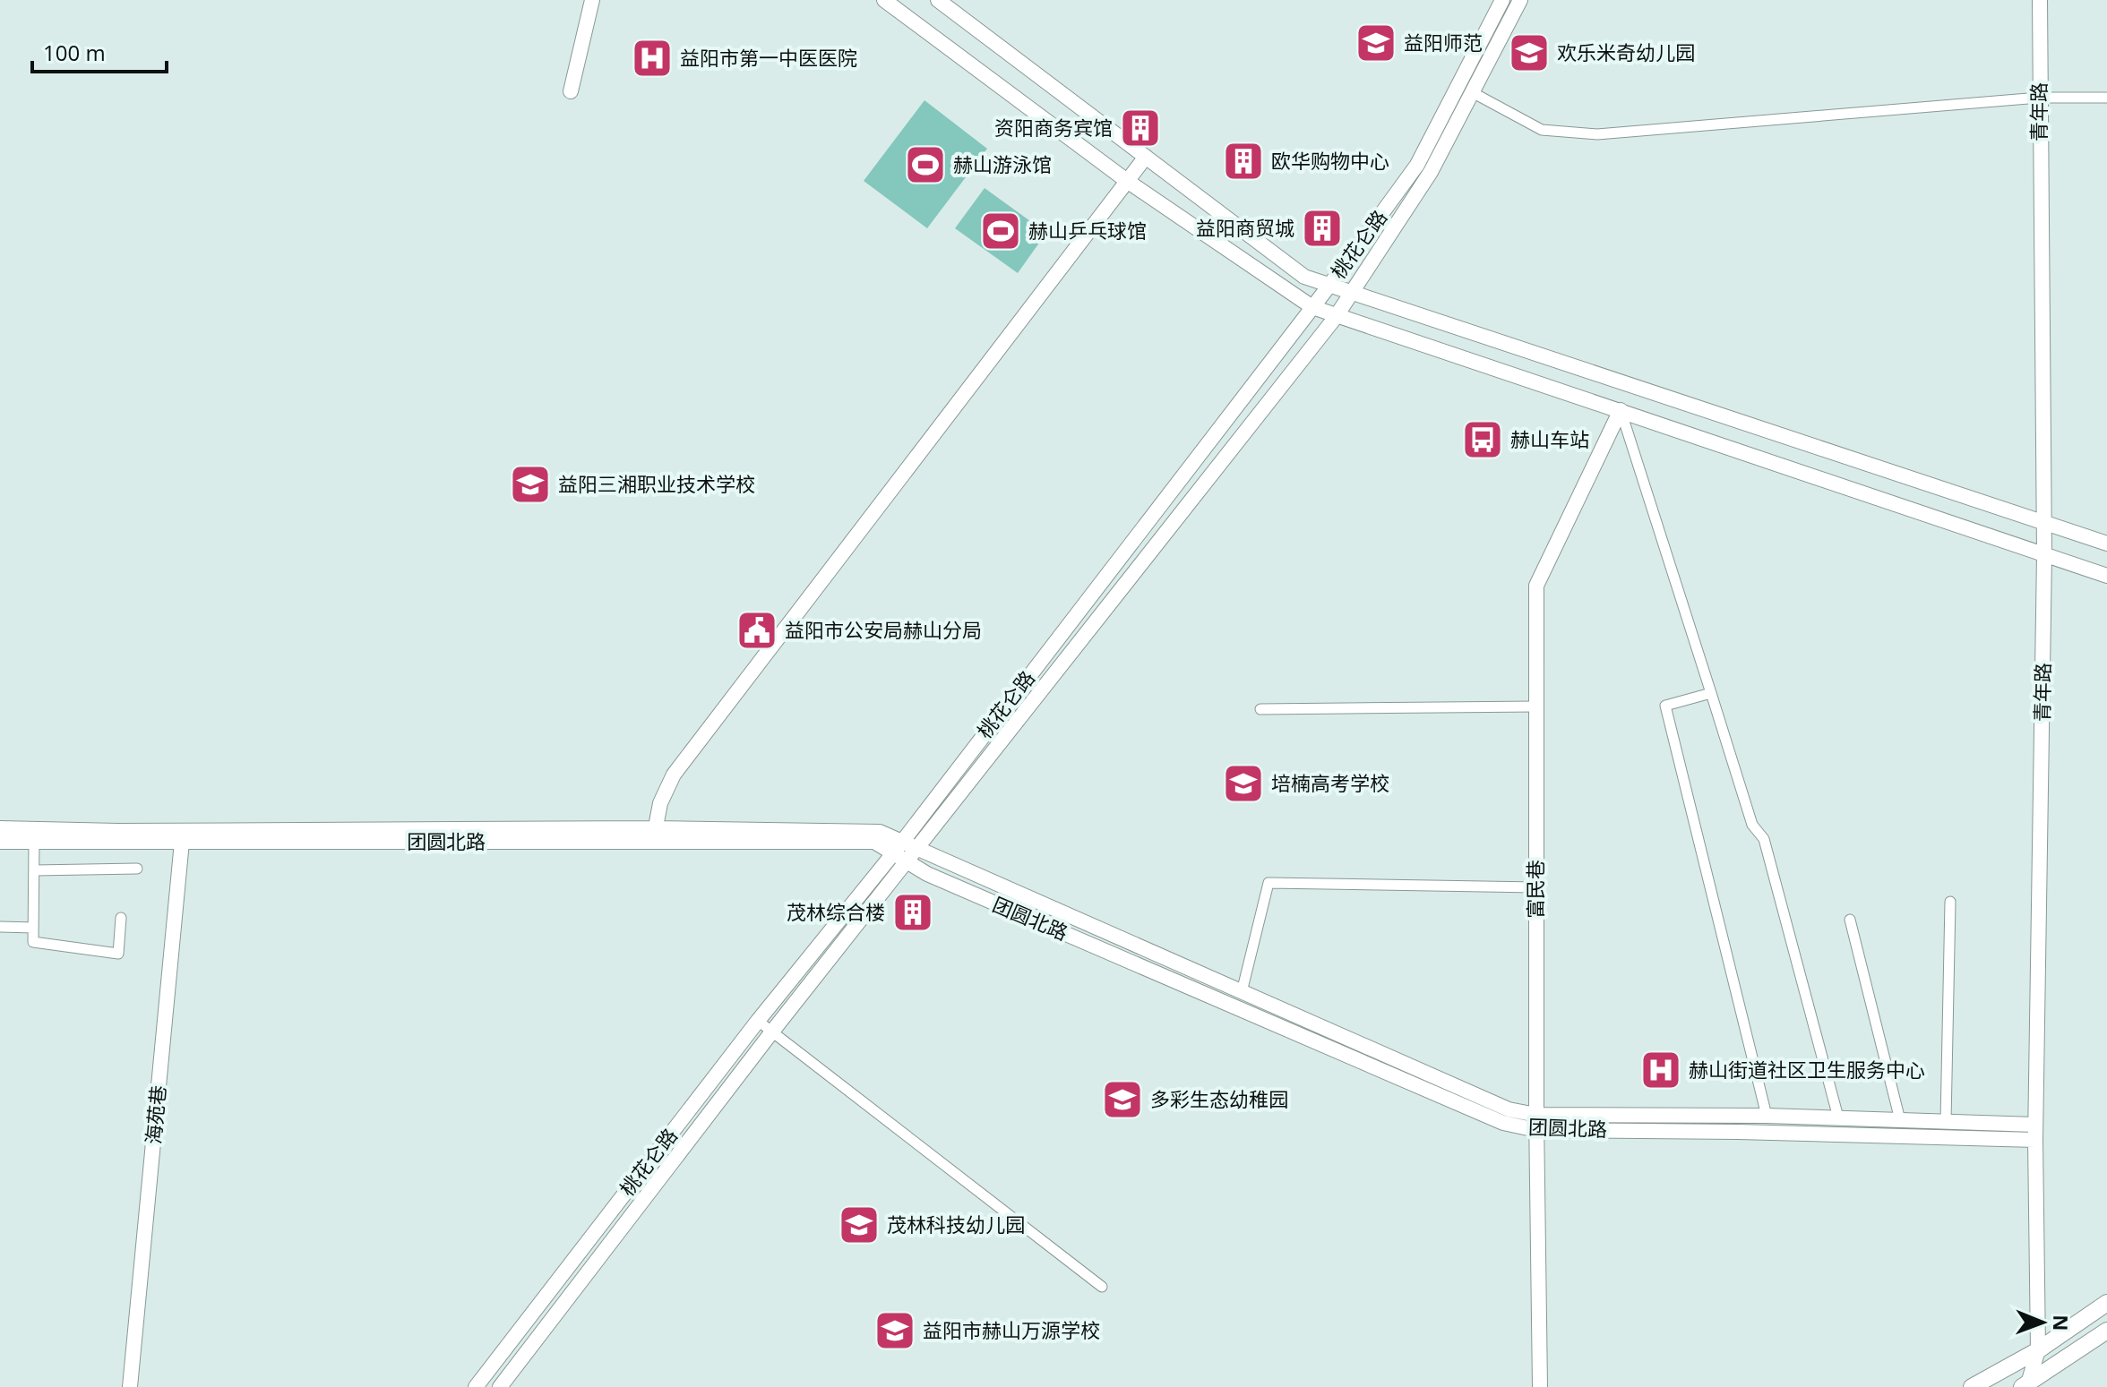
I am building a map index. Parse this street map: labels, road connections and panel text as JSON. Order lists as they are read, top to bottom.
{
  "streets": {
    "main road": [
      "青年路",
      "桃花仑路",
      "团圆北路",
      "富民巷",
      "海苑巷"
    ]
  },
  "crossings": [
    ["青年路", "团圆北路"],
    ["桃花仑路", "团圆北路"],
    ["团圆北路", "富民巷"],
    ["团圆北路", "海苑巷"]
  ],
  "places": {
    "school or university": [
      "益阳师范",
      "欢乐米奇幼儿园",
      "益阳三湘职业技术学校",
      "培楠高考学校",
      "多彩生态幼稚园",
      "茂林科技幼儿园",
      "益阳市赫山万源学校"
    ],
    "hospital": ["益阳市第一中医医院", "赫山街道社区卫生服务中心"],
    "building": [
      "资阳商务宾馆",
      "欧华购物中心",
      "益阳商贸城",
      "茂林综合楼"
    ],
    "sports": ["赫山游泳馆", "赫山乒乓球馆"],
    "bus stop": ["赫山车站"],
    "public building": ["益阳市公安局赫山分局"]
  },
  "scale_bar": "100 m",
  "north": "right"
}
